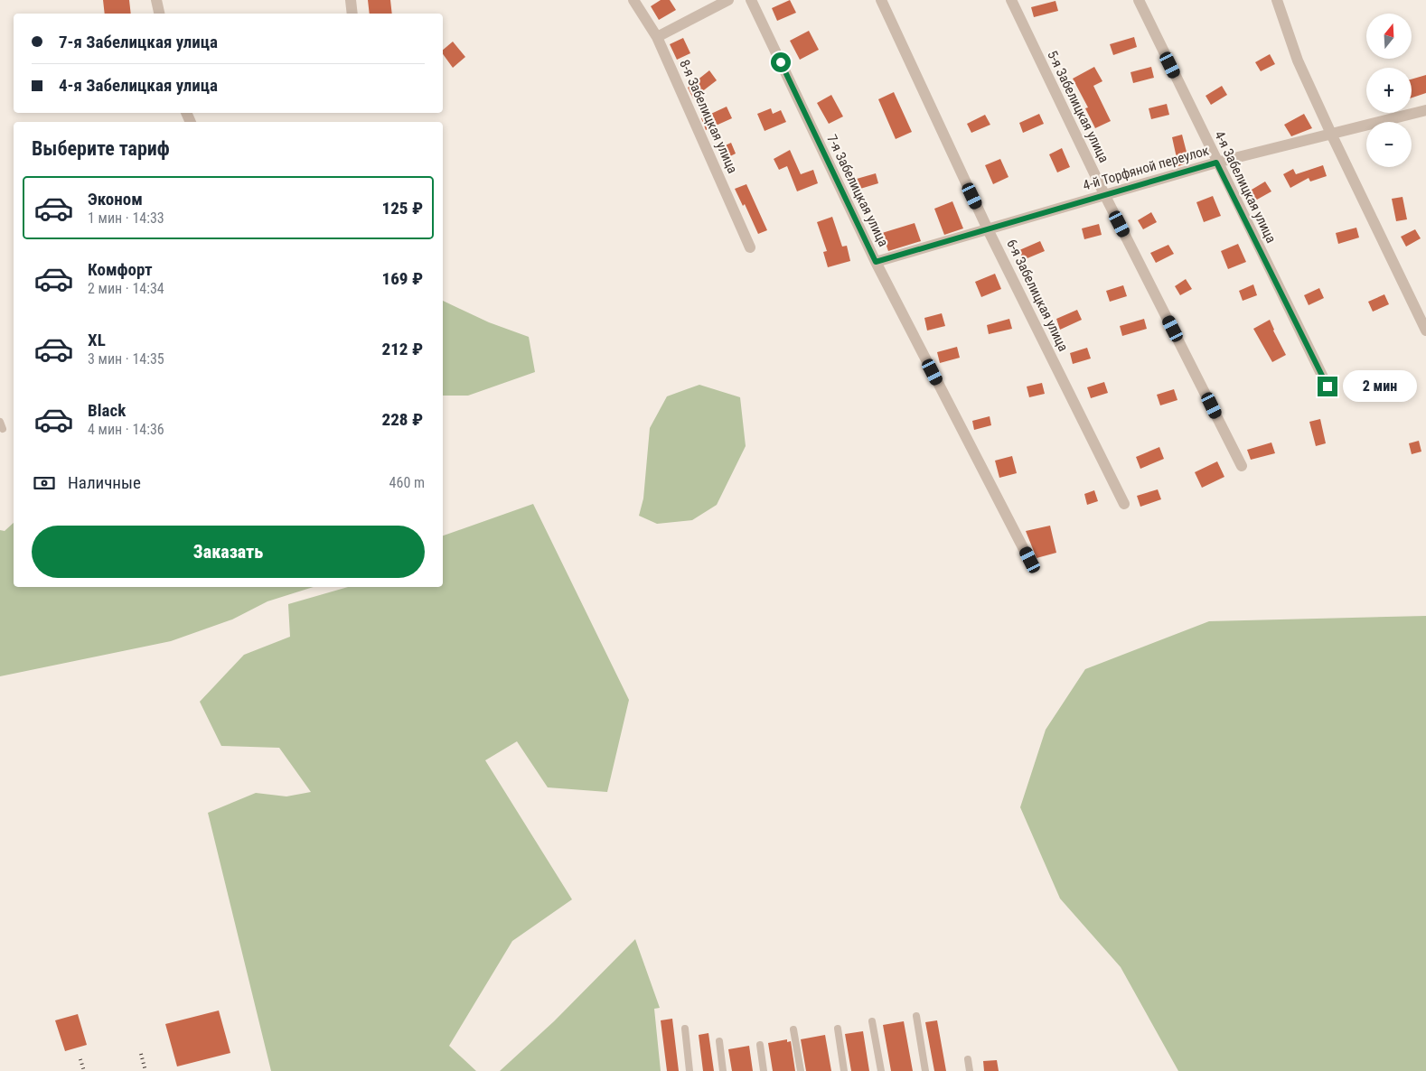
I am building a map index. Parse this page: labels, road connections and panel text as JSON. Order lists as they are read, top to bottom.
{
  "streets": {
    "street": [
      "5-я Забелицкая улица",
      "8-я Забелицкая улица",
      "4-й Торфяной переулок",
      "4-я Забелицкая улица",
      "7-я Забелицкая улица",
      "6-я Забелицкая улица"
    ]
  },
  "crossings": [
    ["5-я Забелицкая улица", "4-й Торфяной переулок"],
    ["4-й Торфяной переулок", "4-я Забелицкая улица"],
    ["4-й Торфяной переулок", "7-я Забелицкая улица"],
    ["4-й Торфяной переулок", "6-я Забелицкая улица"]
  ],
  "north": "top",
  "page": {
    "map_buttons": ["+", "−"],
    "banner": ["7-я Забелицкая улица", "4-я Забелицкая улица"],
    "heading": "Выберите тариф",
    "list": [
      {
        "name": "Эконом",
        "note": "1 мин · 14:33",
        "value": "125 ₽"
      },
      {
        "name": "Комфорт",
        "note": "2 мин · 14:34",
        "value": "169 ₽"
      },
      {
        "name": "XL",
        "note": "3 мин · 14:35",
        "value": "212 ₽"
      },
      {
        "name": "Black",
        "note": "4 мин · 14:36",
        "value": "228 ₽"
      }
    ],
    "bubble": "2 мин",
    "pay": ["Наличные", "460 m"],
    "buttons": "Заказать"
  }
}
